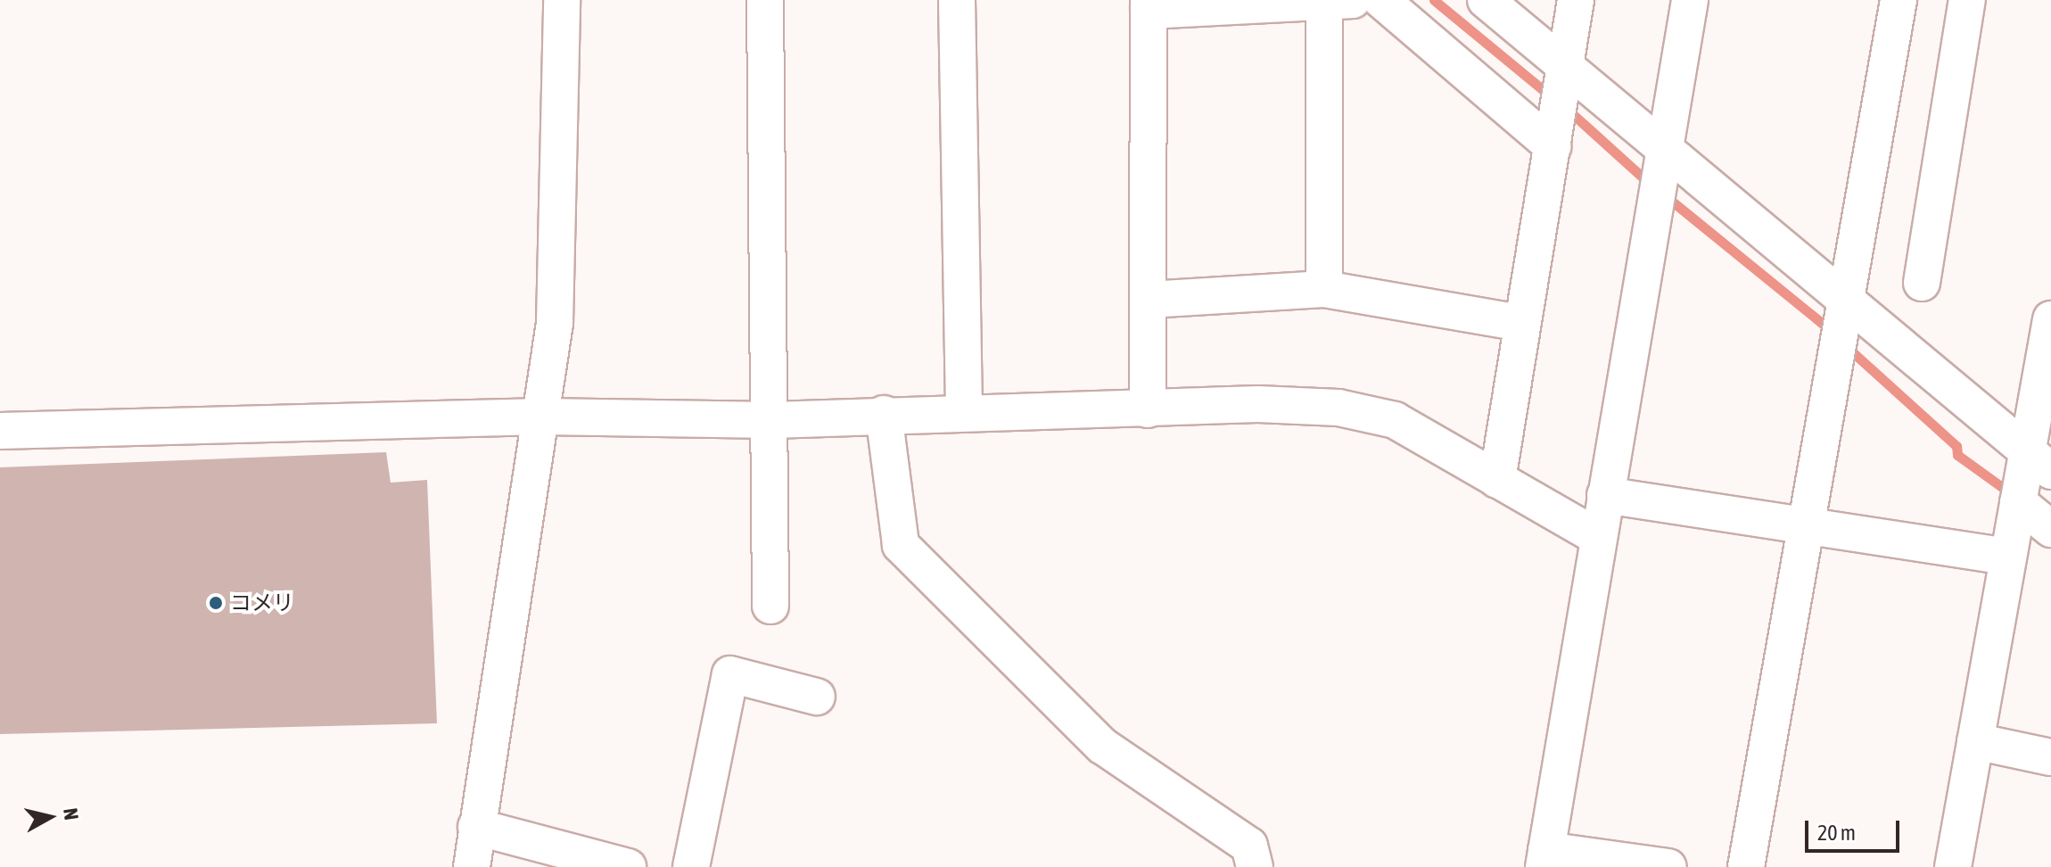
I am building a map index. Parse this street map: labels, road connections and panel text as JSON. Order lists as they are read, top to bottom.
{
  "places": ["コメリ"],
  "scale_bar": "20 m",
  "north": "right"
}
